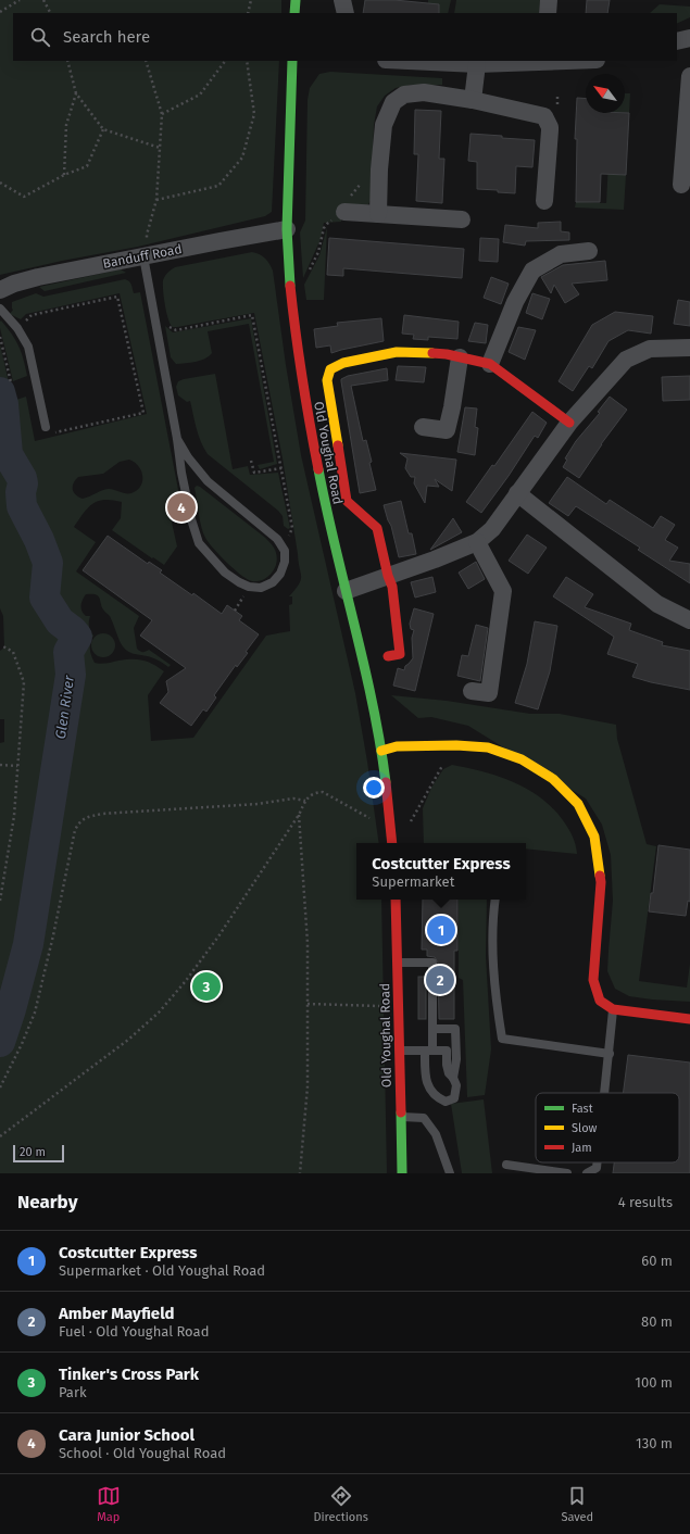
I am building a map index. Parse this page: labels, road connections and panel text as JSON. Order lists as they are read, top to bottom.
{
  "streets": {
    "main road": ["Old Youghal Road"],
    "street": ["Banduff Road"]
  },
  "crossings": [
    ["Banduff Road", "Old Youghal Road"]
  ],
  "water": ["Glen River"],
  "legend": ["Fast", "Slow", "Jam"],
  "scale_bar": "20 m",
  "north": "top left",
  "page": {
    "search": "Search here",
    "pins": [
      "4",
      "1",
      "2",
      "3"
    ],
    "popup": ["Costcutter Express", "Supermarket"],
    "scale": "20 m",
    "heading": ["Nearby", "4 results"],
    "list": [
      {
        "mark": "1",
        "name": "Costcutter Express",
        "note": "Supermarket · Old Youghal Road",
        "value": "60 m"
      },
      {
        "mark": "2",
        "name": "Amber Mayfield",
        "note": "Fuel · Old Youghal Road",
        "value": "80 m"
      },
      {
        "mark": "3",
        "name": "Tinker's Cross Park",
        "note": "Park",
        "value": "100 m"
      },
      {
        "mark": "4",
        "name": "Cara Junior School",
        "note": "School · Old Youghal Road",
        "value": "130 m"
      }
    ],
    "nav": ["Map", "Directions", "Saved"]
  }
}
